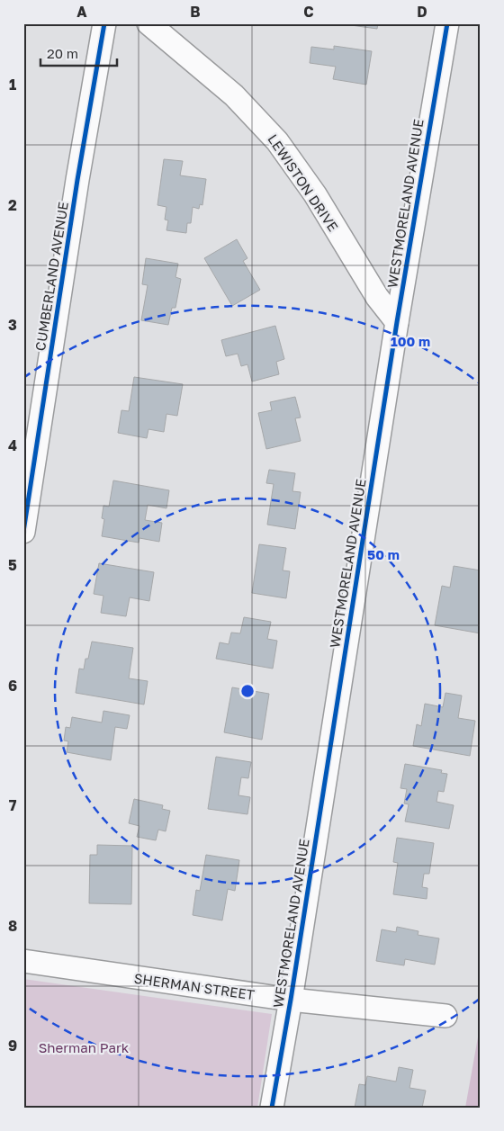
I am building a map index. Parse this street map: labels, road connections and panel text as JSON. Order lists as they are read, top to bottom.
{
  "streets": {
    "street": [
      "LEWISTON DRIVE",
      "WESTMORELAND AVENUE",
      "CUMBERLAND AVENUE",
      "SHERMAN STREET"
    ]
  },
  "crossings": [
    ["LEWISTON DRIVE", "WESTMORELAND AVENUE"],
    ["WESTMORELAND AVENUE", "SHERMAN STREET"]
  ],
  "parks": ["Sherman Park"],
  "scale_bar": "20 m",
  "grid": {
    "columns": [
      "A",
      "B",
      "C",
      "D"
    ],
    "rows": [
      "1",
      "2",
      "3",
      "4",
      "5",
      "6",
      "7",
      "8",
      "9"
    ]
  },
  "rings": ["100 m", "50 m"]
}
